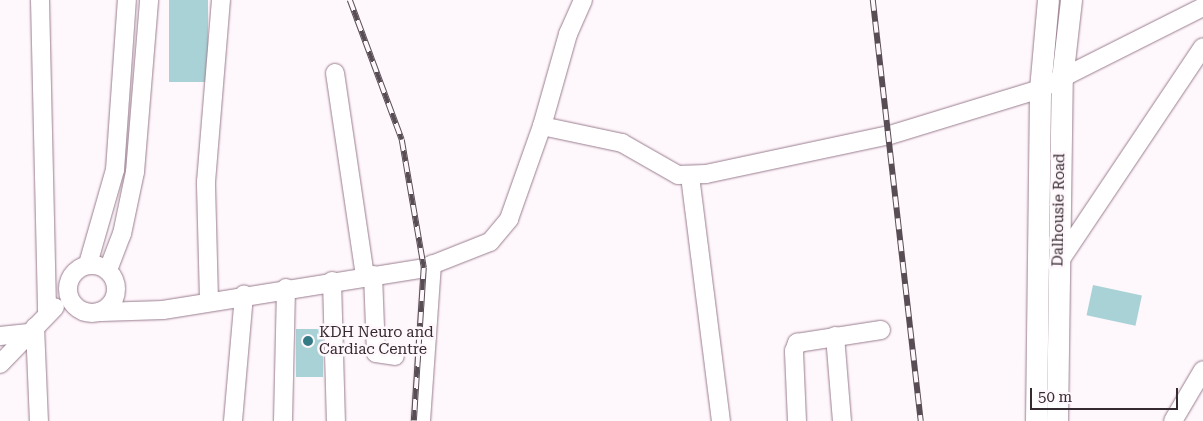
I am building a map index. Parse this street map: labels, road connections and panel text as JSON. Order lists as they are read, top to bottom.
{
  "streets": {
    "street": ["Dalhousie Road"]
  },
  "places": ["KDH Neuro and Cardiac Centre"],
  "scale_bar": "50 m"
}
